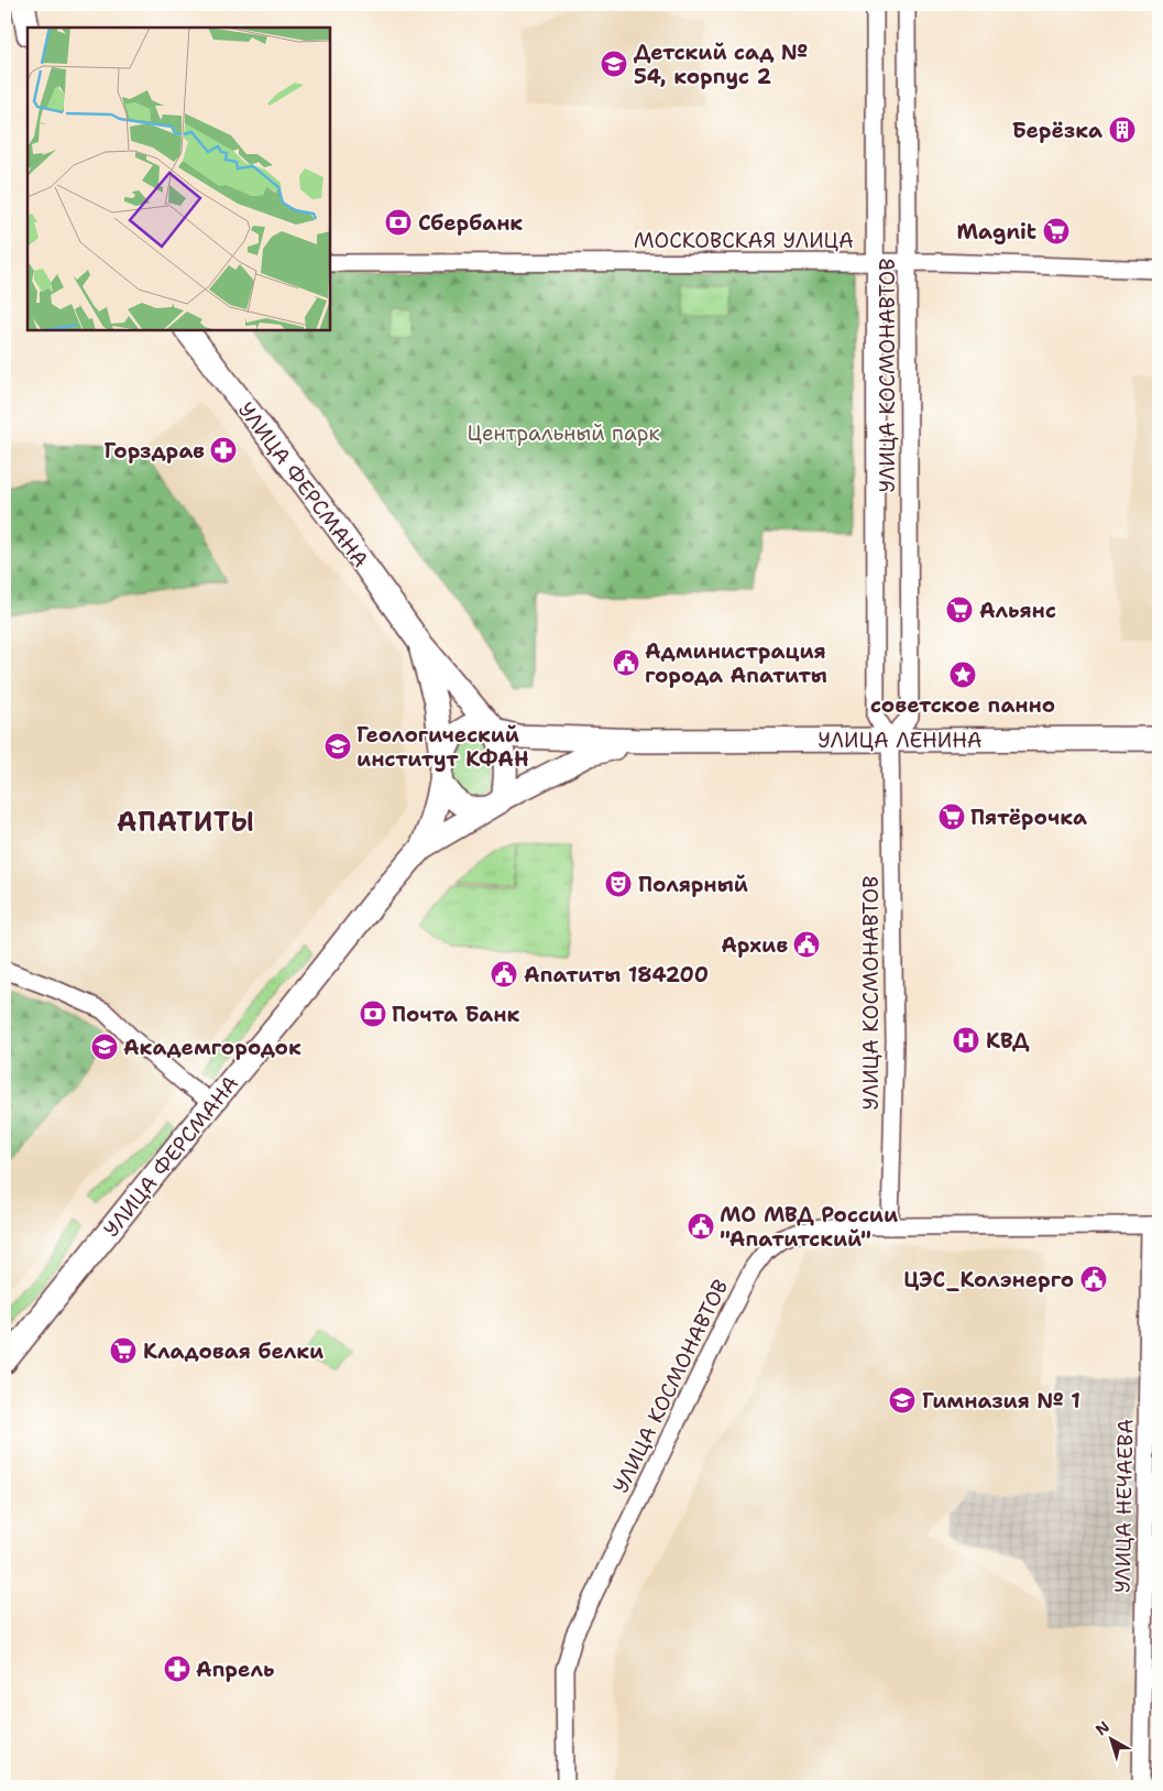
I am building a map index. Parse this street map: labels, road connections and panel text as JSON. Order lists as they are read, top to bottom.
{
  "streets": {
    "street": [
      "МОСКОВСКАЯ УЛИЦА",
      "УЛИЦА КОСМОНАВТОВ",
      "УЛИЦА ФЕРСМАНА",
      "УЛИЦА ЛЕНИНА",
      "УЛИЦА НЕЧАЕВА"
    ]
  },
  "crossings": [
    ["МОСКОВСКАЯ УЛИЦА", "УЛИЦА КОСМОНАВТОВ"],
    ["УЛИЦА КОСМОНАВТОВ", "УЛИЦА ЛЕНИНА"],
    ["УЛИЦА ФЕРСМАНА", "УЛИЦА ЛЕНИНА"]
  ],
  "districts": ["АПАТИТЫ"],
  "parks": ["Центральный парк"],
  "places": {
    "school or university": [
      "Детский сад № 54, корпус 2",
      "Геологический институт КФАН",
      "Академгородок",
      "Гимназия № 1"
    ],
    "building": ["Берёзка"],
    "bank": ["Сбербанк", "Почта Банк"],
    "supermarket": [
      "Magnit",
      "Альянс",
      "Пятёрочка",
      "Кладовая белки"
    ],
    "pharmacy": ["Горздрав", "Апрель"],
    "public building": [
      "Администрация города Апатиты",
      "Архив",
      "Апатиты 184200",
      "МО МВД России \"Апатитский\"",
      "ЦЭС_Колэнерго"
    ],
    "place": ["советское панно"],
    "theatre": ["Полярный"],
    "hospital": ["КВД"]
  },
  "north": "top left"
}
